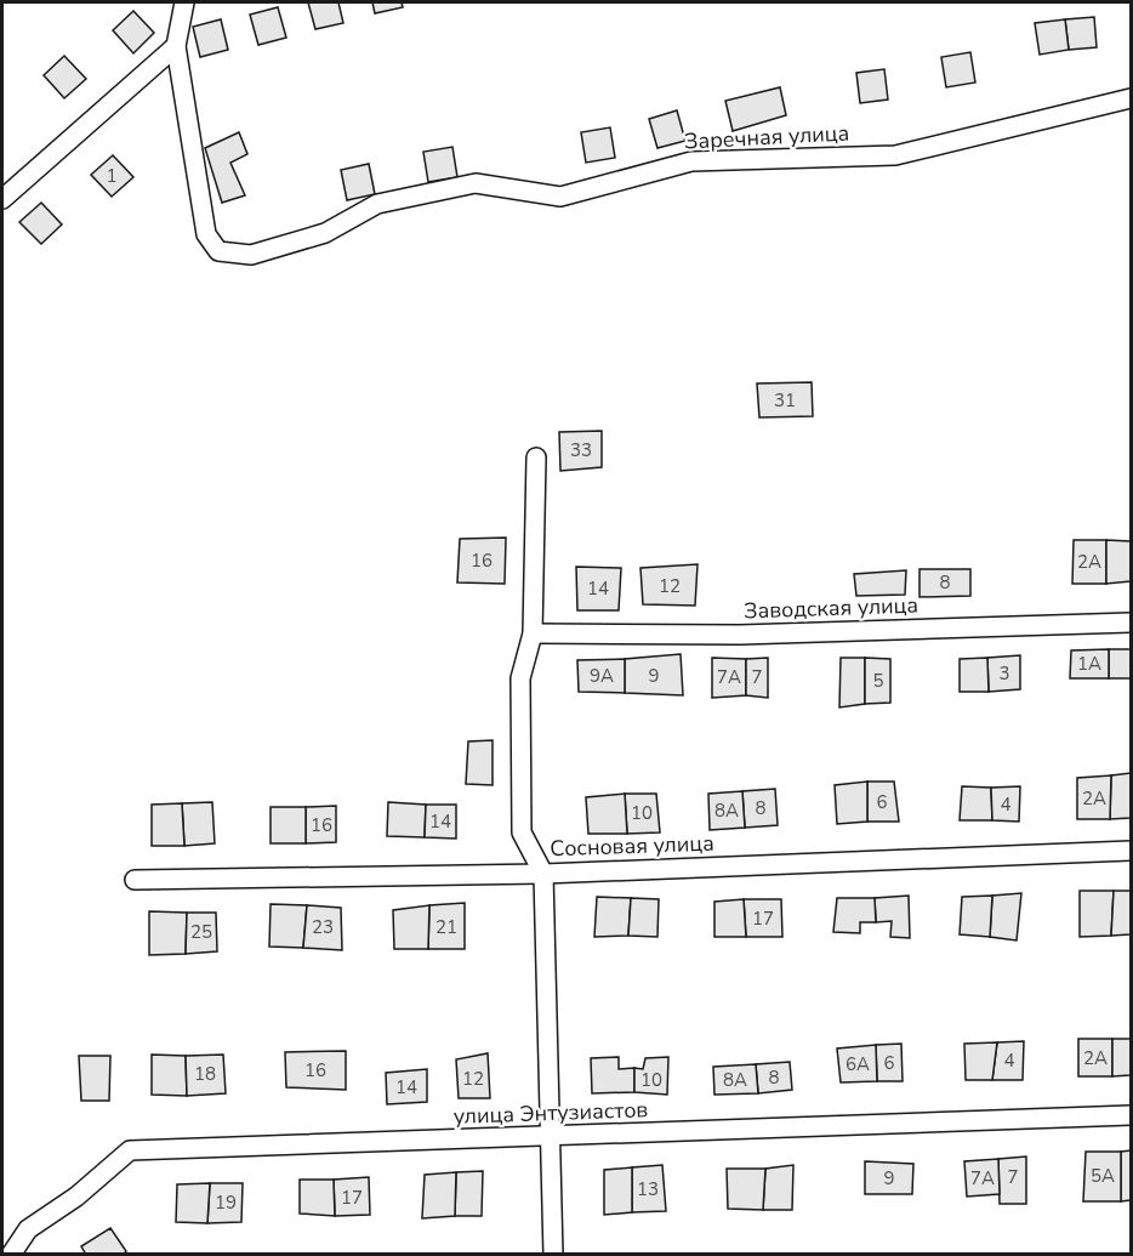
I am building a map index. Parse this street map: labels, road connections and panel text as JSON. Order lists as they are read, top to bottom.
{
  "streets": {
    "street": [
      "Заречная улица",
      "Заводская улица",
      "Сосновая улица",
      "улица Энтузиастов"
    ]
  },
  "house_numbers": [
    "1",
    "31",
    "33",
    "16",
    "2А",
    "8",
    "12",
    "14",
    "1А",
    "3",
    "9А",
    "9",
    "7А",
    "7",
    "5",
    "2А",
    "6",
    "4",
    "8",
    "8А",
    "10",
    "14",
    "16",
    "17",
    "23",
    "21",
    "25",
    "2А",
    "4",
    "6",
    "6А",
    "16",
    "18",
    "8",
    "12",
    "10",
    "8А",
    "14",
    "5А",
    "7",
    "9",
    "7А",
    "13",
    "17",
    "19"
  ]
}
